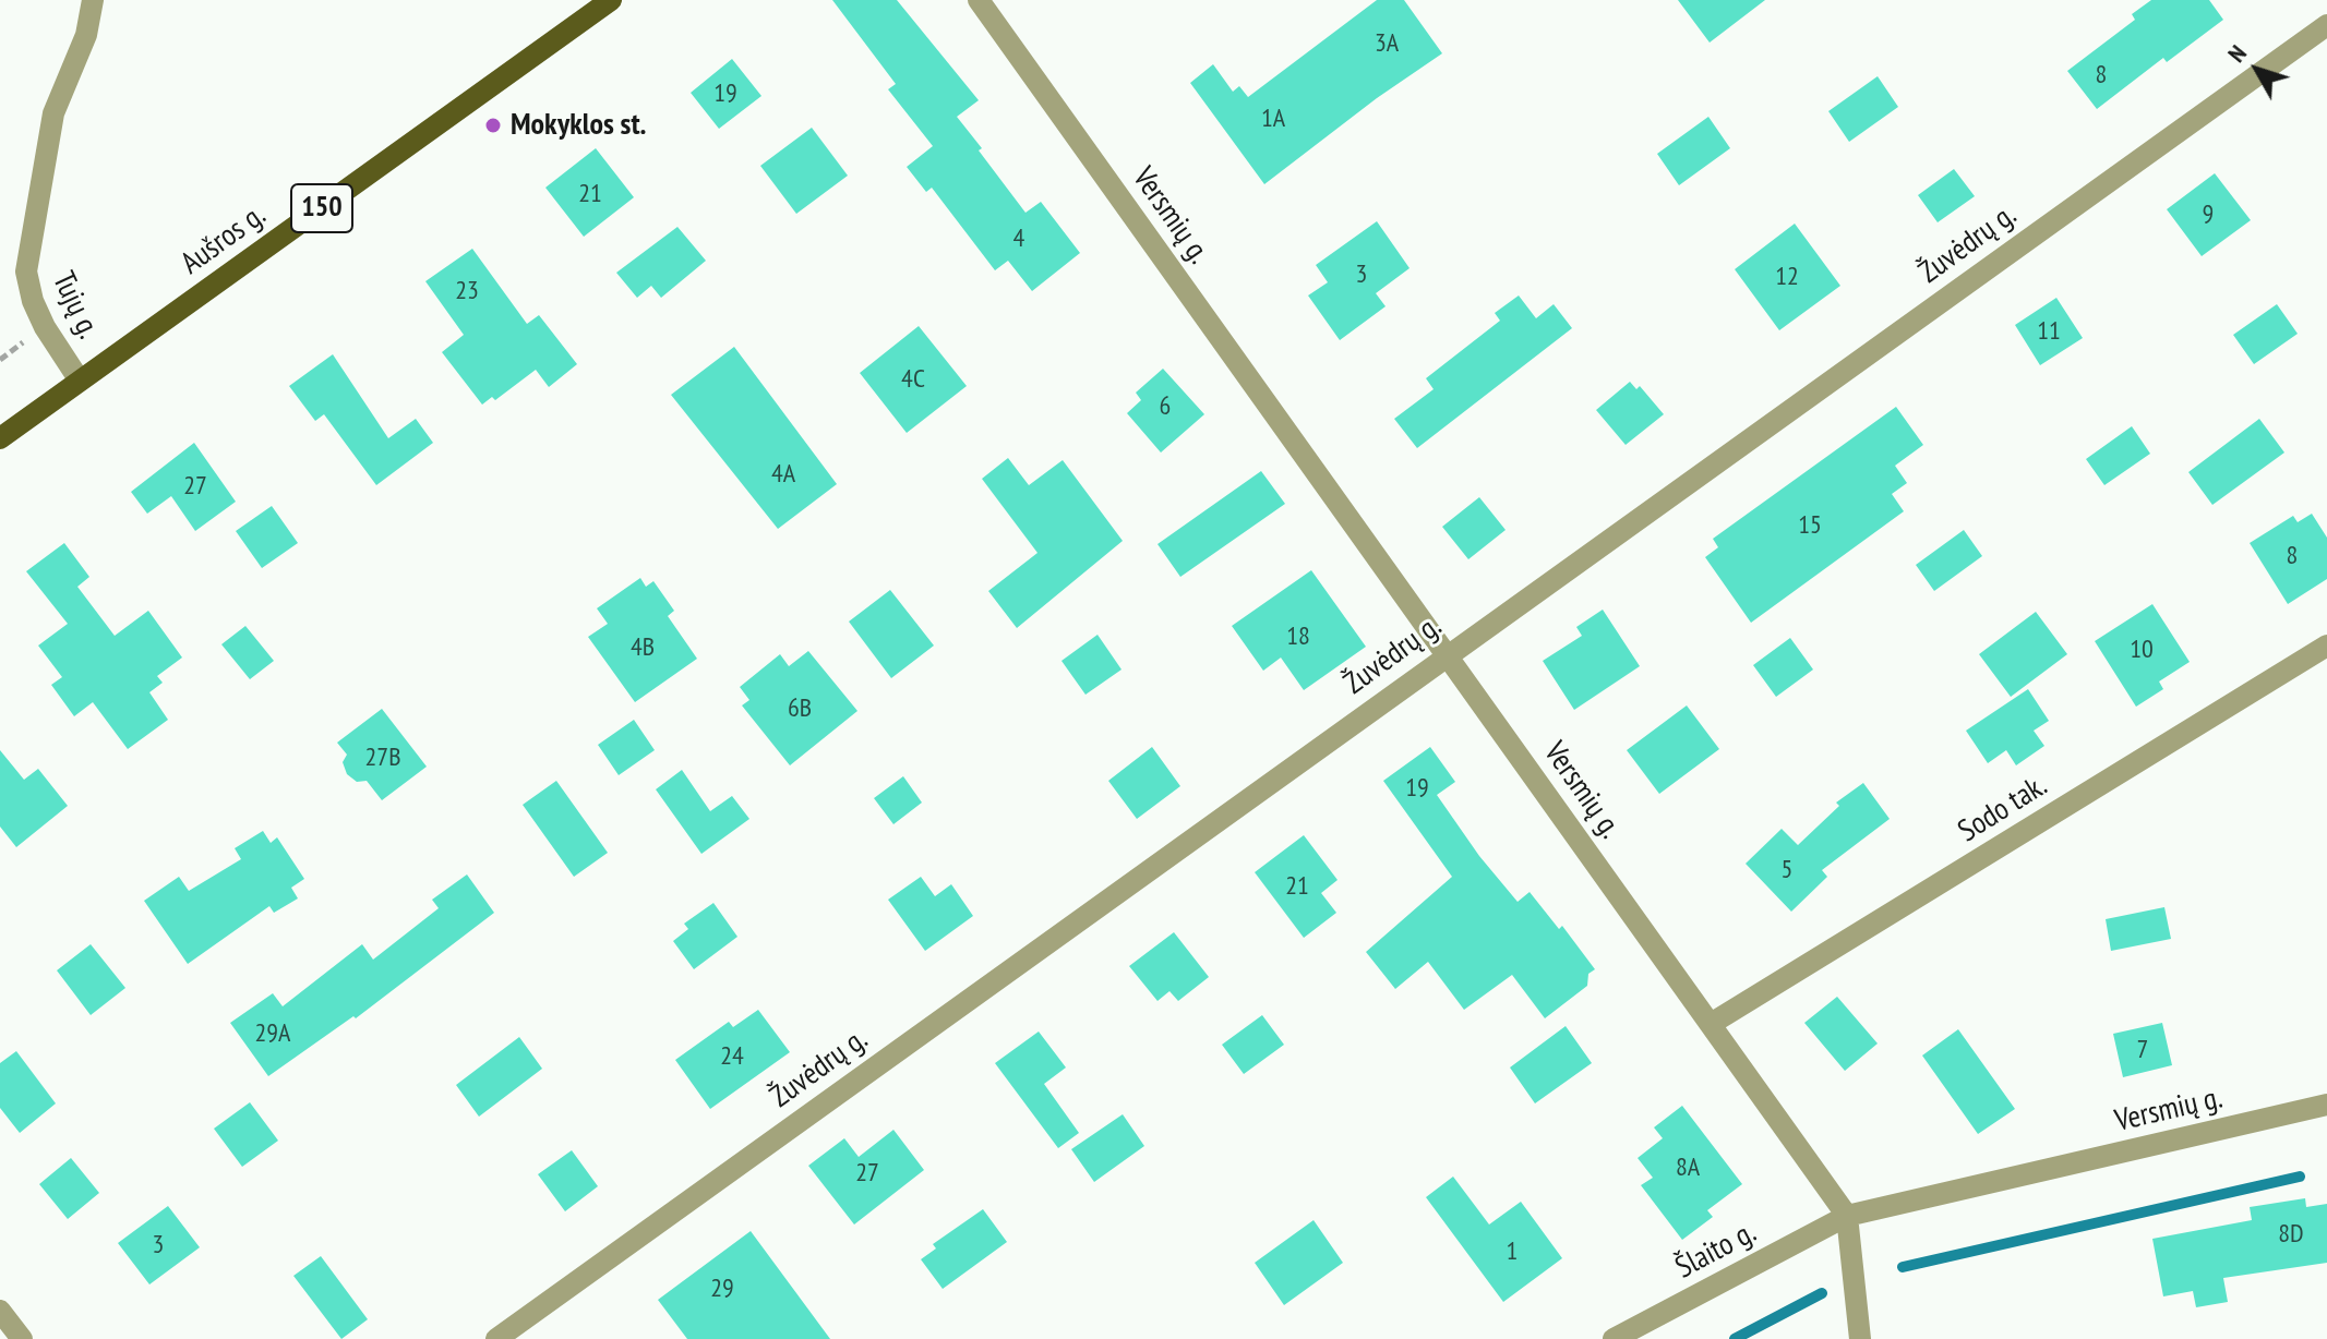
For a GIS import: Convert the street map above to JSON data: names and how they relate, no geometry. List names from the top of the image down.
{
  "streets": {
    "main road": ["150", "Aušros g."],
    "street": [
      "Versmių g.",
      "Žuvėdrų g.",
      "Tujų g.",
      "Sodo tak.",
      "Šlaito g."
    ]
  },
  "crossings": [
    ["Versmių g.", "Žuvėdrų g."],
    ["Versmių g.", "Sodo tak."],
    ["Versmių g.", "Šlaito g."],
    ["Aušros g.", "Tujų g."]
  ],
  "places": ["Mokyklos st."],
  "house_numbers": [
    "3A",
    "8",
    "19",
    "1A",
    "21",
    "9",
    "4",
    "3",
    "12",
    "23",
    "11",
    "4C",
    "6",
    "4A",
    "27",
    "15",
    "8",
    "18",
    "4B",
    "10",
    "6B",
    "27B",
    "19",
    "5",
    "21",
    "29A",
    "7",
    "24",
    "8A",
    "27",
    "8D",
    "3",
    "1",
    "29"
  ],
  "north": "top left"
}
